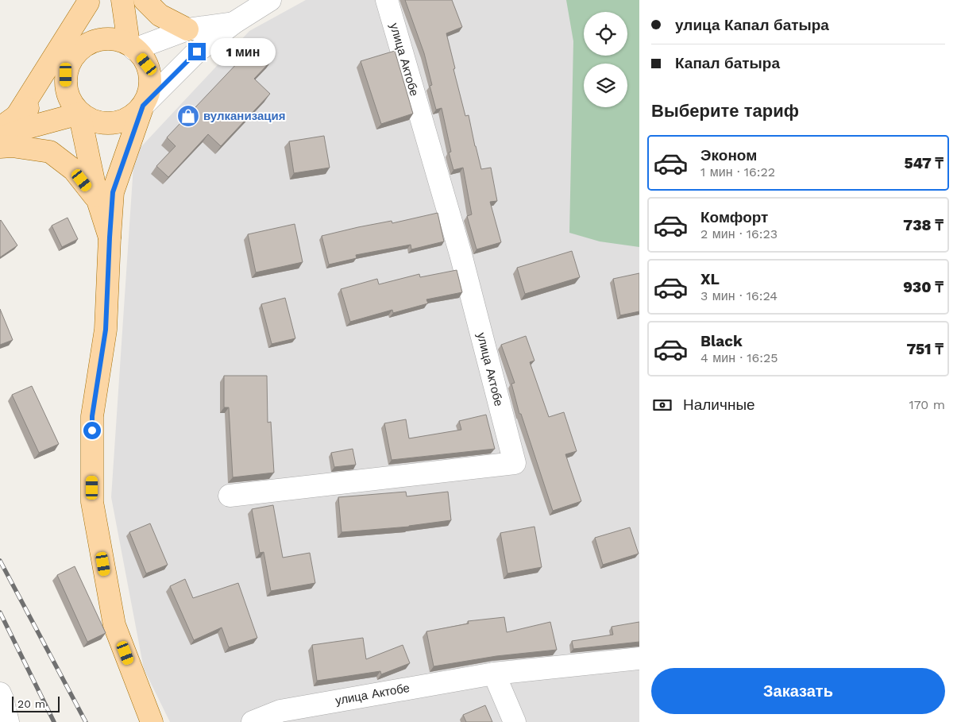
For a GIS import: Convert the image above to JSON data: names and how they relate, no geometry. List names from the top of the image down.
{
  "streets": {
    "street": ["улица Актобе"]
  },
  "places": {
    "shop": ["вулканизация"]
  },
  "scale_bar": "20 m",
  "page": {
    "banner": ["улица Капал батыра", "Капал батыра"],
    "bubble": "1 мин",
    "heading": "Выберите тариф",
    "list": [
      {
        "name": "Эконом",
        "note": "1 мин · 16:22",
        "value": "547 ₸"
      },
      {
        "name": "Комфорт",
        "note": "2 мин · 16:23",
        "value": "738 ₸"
      },
      {
        "name": "XL",
        "note": "3 мин · 16:24",
        "value": "930 ₸"
      },
      {
        "name": "Black",
        "note": "4 мин · 16:25",
        "value": "751 ₸"
      }
    ],
    "pay": ["Наличные", "170 m"],
    "buttons": "Заказать",
    "scale": "20 m"
  }
}
